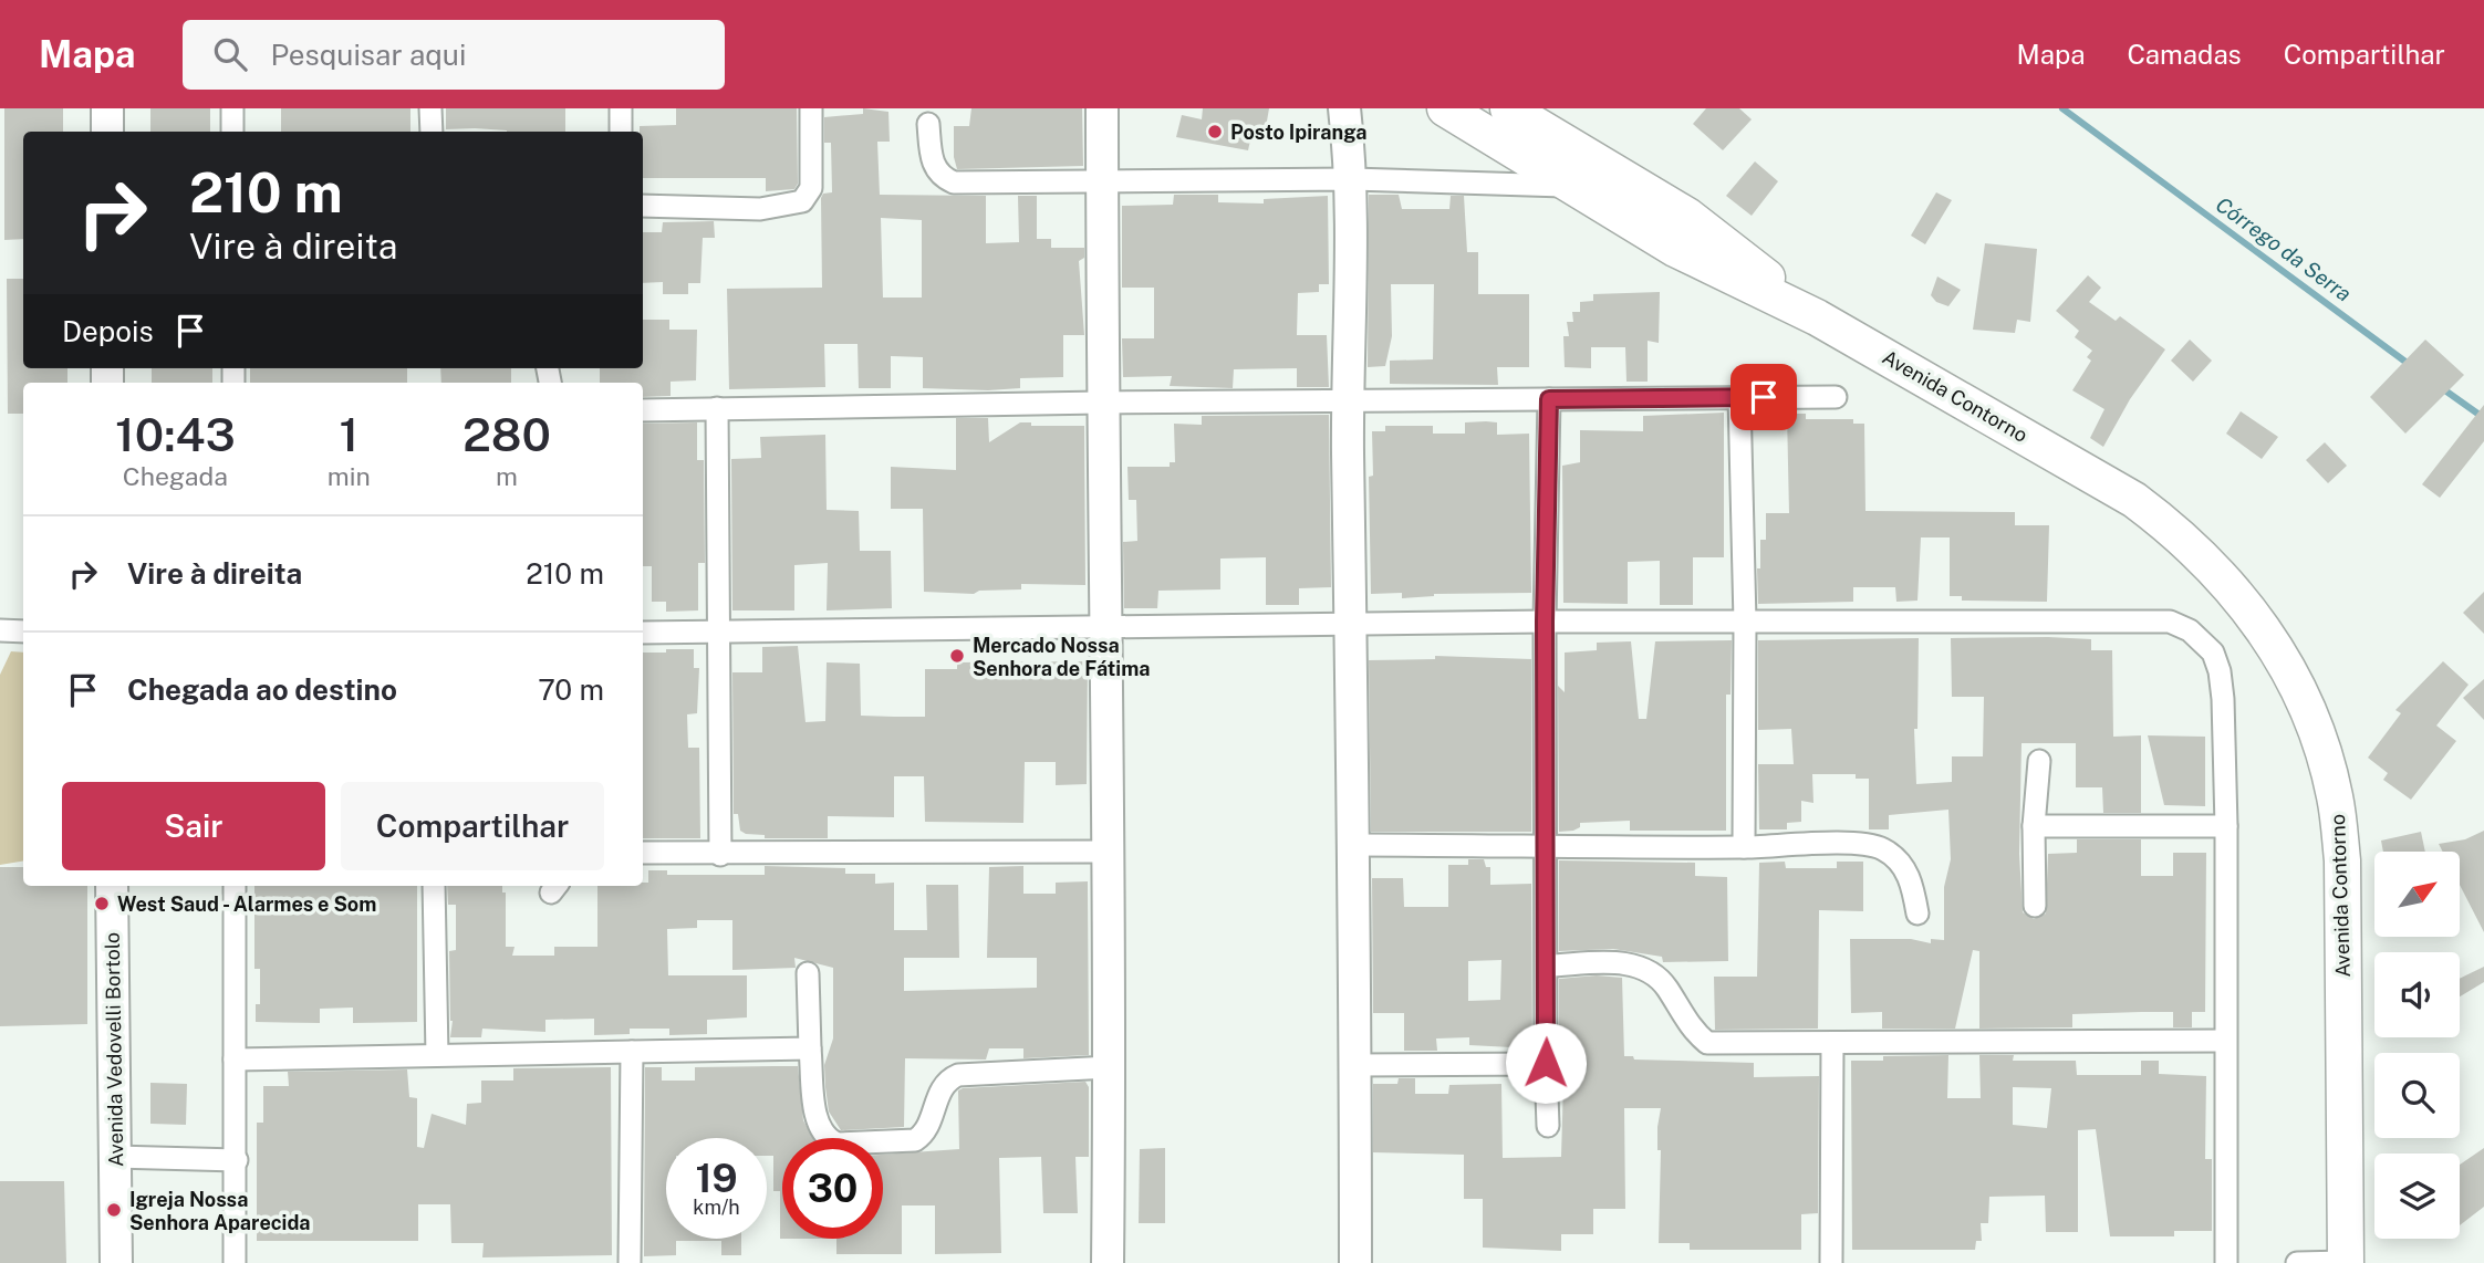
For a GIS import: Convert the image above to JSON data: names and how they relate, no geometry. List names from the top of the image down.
{
  "streets": {
    "main road": ["Avenida Contorno"],
    "street": ["Avenida Vedovelli Bortolo"]
  },
  "water": ["Córrego da Serra"],
  "places": [
    "Posto Ipiranga",
    "Mercado Nossa Senhora de Fátima",
    "West Saud - Alarmes e Som",
    "Igreja Nossa Senhora Aparecida"
  ],
  "north": "top right",
  "page": {
    "header": "Mapa",
    "search": "Pesquisar aqui",
    "nav": ["Mapa", "Camadas", "Compartilhar"],
    "turn": ["210 m", "Vire à direita"],
    "then": "Depois",
    "eta": [
      "10:43",
      "Chegada",
      "1",
      "min",
      "280",
      "m"
    ],
    "list": [
      {
        "name": "Vire à direita",
        "value": "210 m"
      },
      {
        "name": "Chegada ao destino",
        "value": "70 m"
      }
    ],
    "buttons": ["Sair", "Compartilhar"],
    "speed": "19 km/h",
    "limit": "30"
  }
}
